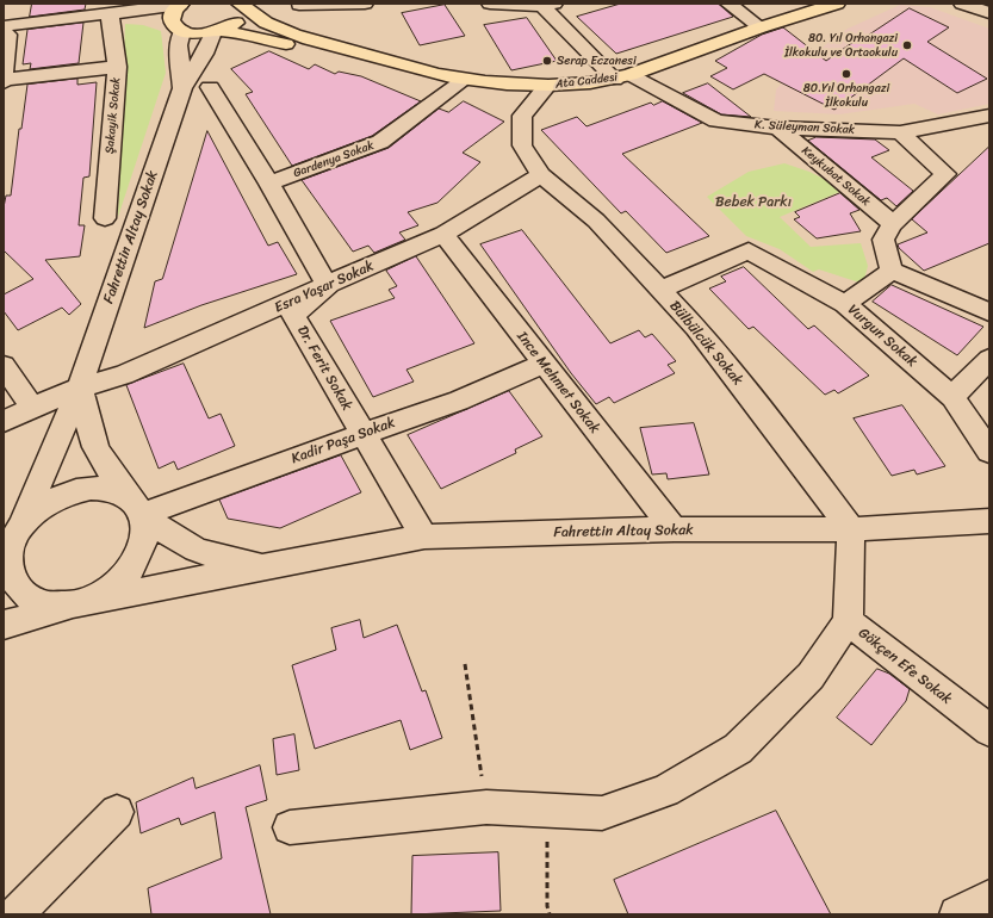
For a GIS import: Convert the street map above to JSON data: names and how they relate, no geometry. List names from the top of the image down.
{
  "streets": {
    "main road": ["Ata Caddesi"],
    "street": [
      "Şakayik Sokak",
      "K. Süleyman Sokak",
      "Gardenya Sokak",
      "Keykubat Sokak",
      "Fahrettin Altay Sokak",
      "Esra Yaşar Sokak",
      "Vurgun Sokak",
      "Bülbülcük Sokak",
      "Dr. Ferit Sokak",
      "Ince Mehmet Sokak",
      "Kadir Paşa Sokak",
      "Gökçen Efe Sokak"
    ]
  },
  "crossings": [
    ["Ata Caddesi", "K. Süleyman Sokak"],
    ["Ata Caddesi", "Gardenya Sokak"],
    ["K. Süleyman Sokak", "Keykubat Sokak"],
    ["Fahrettin Altay Sokak", "Esra Yaşar Sokak"],
    ["Fahrettin Altay Sokak", "Bülbülcük Sokak"],
    ["Fahrettin Altay Sokak", "Dr. Ferit Sokak"],
    ["Fahrettin Altay Sokak", "Ince Mehmet Sokak"],
    ["Fahrettin Altay Sokak", "Gökçen Efe Sokak"],
    ["Esra Yaşar Sokak", "Bülbülcük Sokak"],
    ["Esra Yaşar Sokak", "Dr. Ferit Sokak"],
    ["Esra Yaşar Sokak", "Ince Mehmet Sokak"],
    ["Vurgun Sokak", "Bülbülcük Sokak"],
    ["Bülbülcük Sokak", "Gökçen Efe Sokak"],
    ["Dr. Ferit Sokak", "Kadir Paşa Sokak"],
    ["Ince Mehmet Sokak", "Kadir Paşa Sokak"]
  ],
  "parks": ["Bebek Parkı"],
  "places": ["80. Yıl Orhangazi İlkokulu ve Ortaokulu", "Serap Eczanesi", "80.Yıl Orhangazi İlkokulu"]
}
